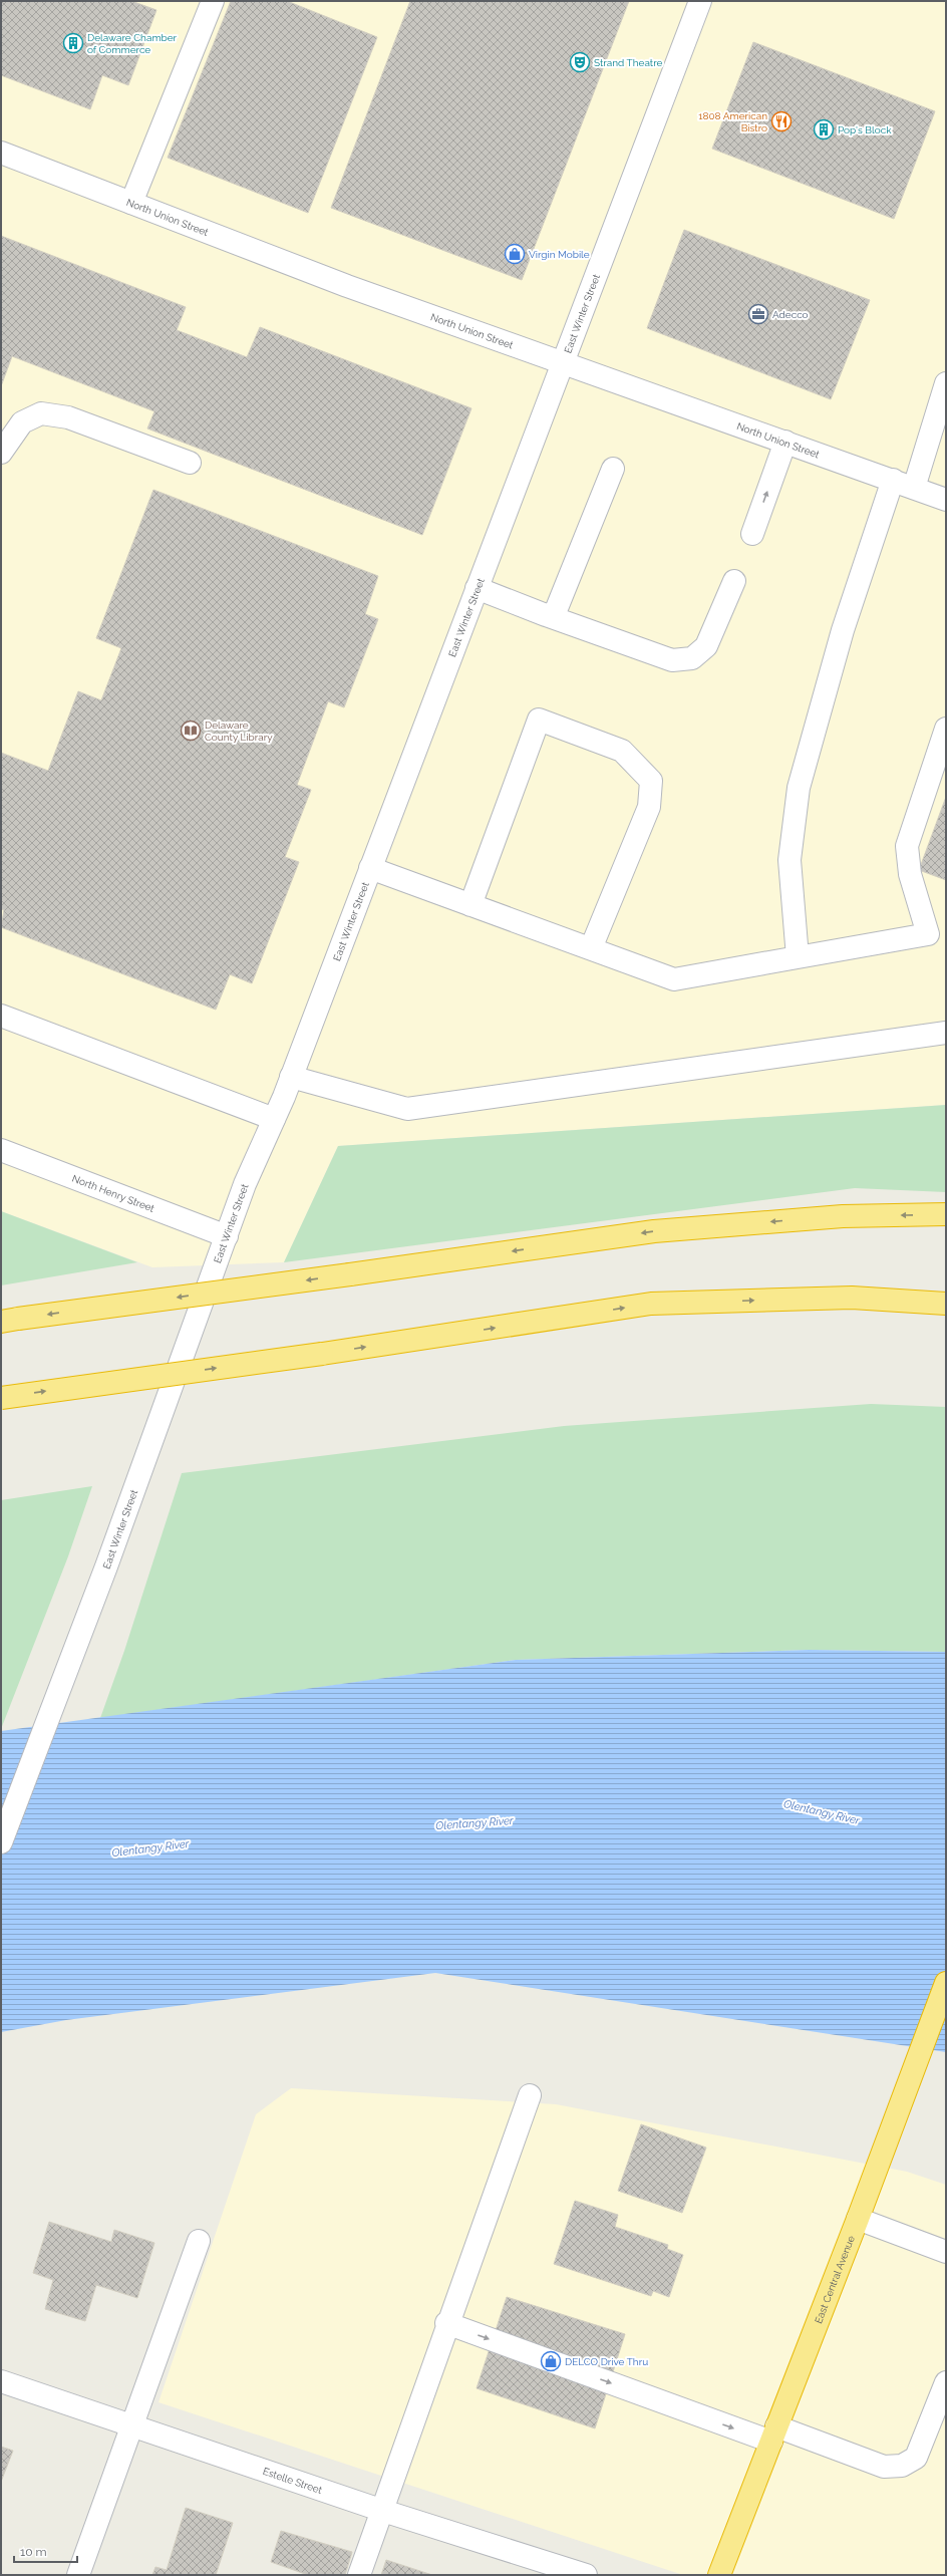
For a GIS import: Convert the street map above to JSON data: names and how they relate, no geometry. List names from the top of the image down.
{
  "streets": {
    "highway": ["East Central Avenue"],
    "street": [
      "North Union Street",
      "East Winter Street",
      "North Henry Street",
      "Estelle Street"
    ]
  },
  "crossings": [
    ["North Union Street", "East Winter Street"],
    ["East Winter Street", "North Henry Street"]
  ],
  "water": ["Olentangy River"],
  "places": {
    "building": ["Delaware Chamber of Commerce", "Pop's Block"],
    "theatre": ["Strand Theatre"],
    "restaurant": ["1808 American Bistro"],
    "shop": ["Virgin Mobile", "DELCO Drive Thru"],
    "office": ["Adecco"],
    "library": ["Delaware County Library"]
  },
  "scale_bar": "10 m"
}
